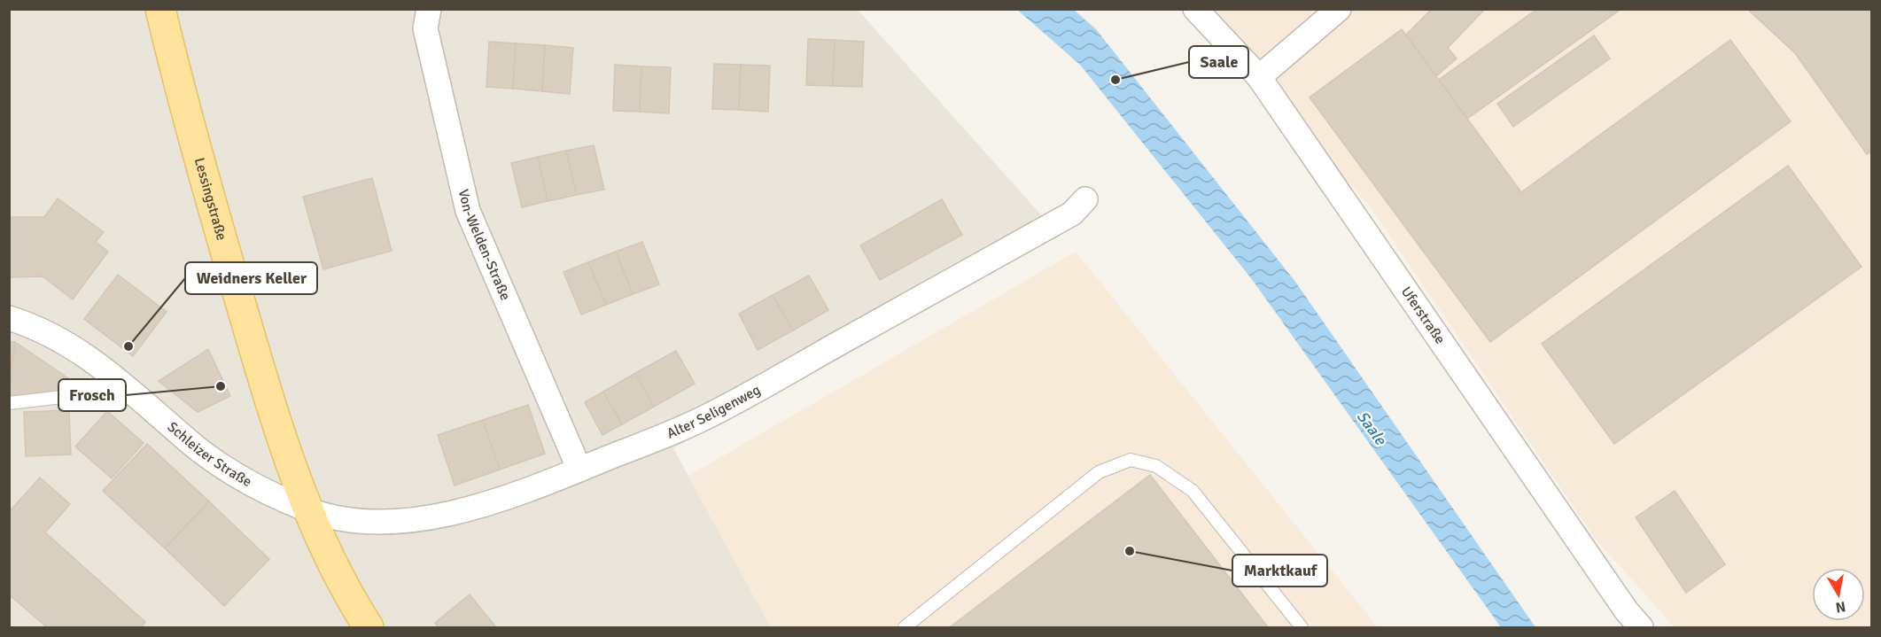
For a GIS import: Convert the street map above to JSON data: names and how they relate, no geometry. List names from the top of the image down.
{
  "streets": {
    "main road": ["Lessingstraße"],
    "street": [
      "Von-Welden-Straße",
      "Uferstraße",
      "Alter Seligenweg",
      "Schleizer Straße"
    ]
  },
  "crossings": [
    ["Lessingstraße", "Alter Seligenweg"],
    ["Lessingstraße", "Schleizer Straße"],
    ["Von-Welden-Straße", "Alter Seligenweg"],
    ["Alter Seligenweg", "Schleizer Straße"]
  ],
  "water": ["Saale"],
  "places": [
    "Saale",
    "Weidners Keller",
    "Frosch",
    "Marktkauf"
  ],
  "north": "bottom"
}
